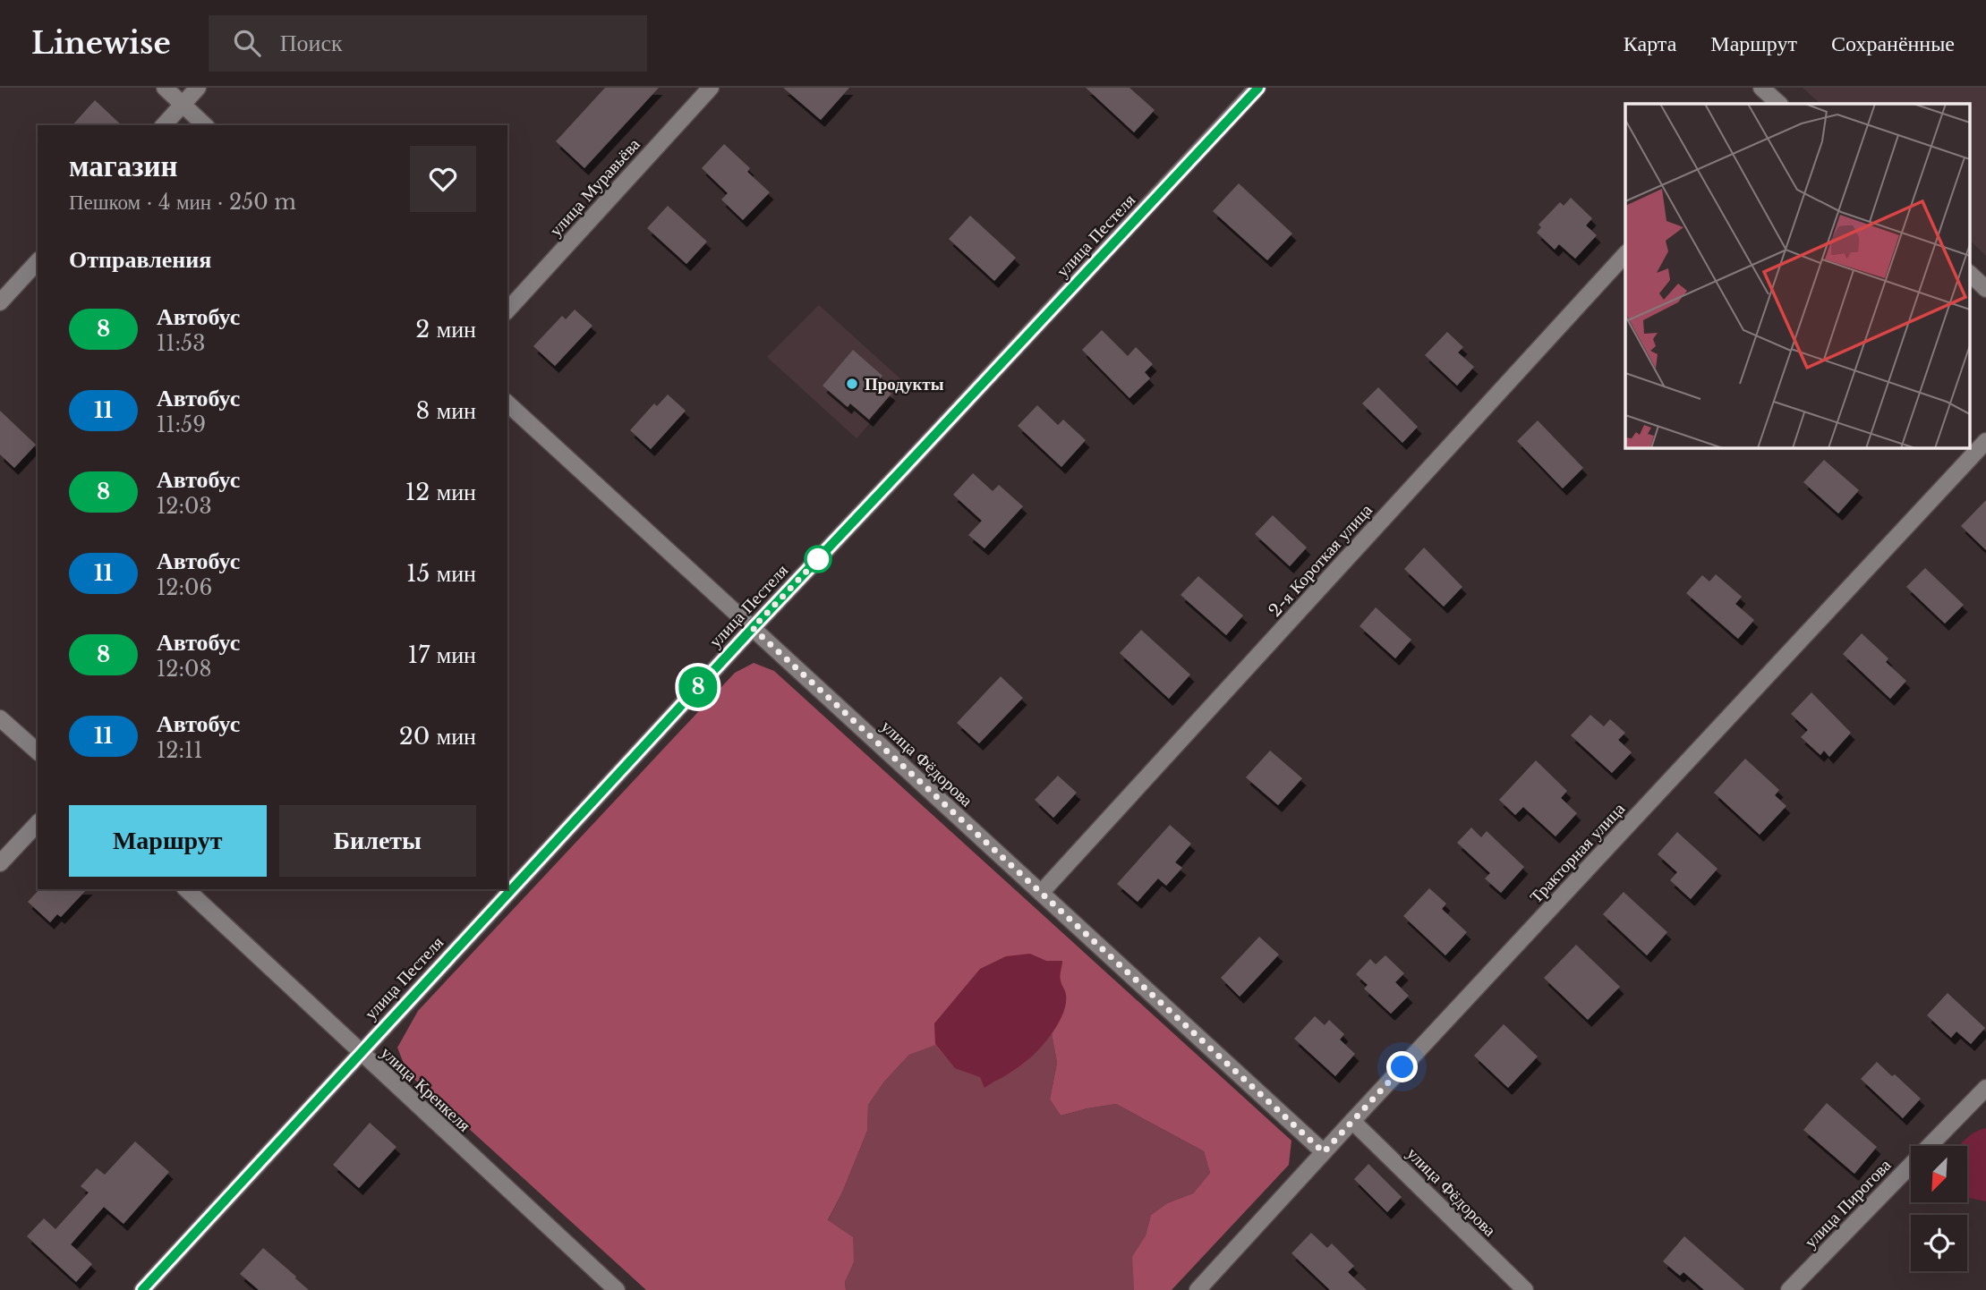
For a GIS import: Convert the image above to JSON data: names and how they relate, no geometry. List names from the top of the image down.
{
  "streets": {
    "street": [
      "улица Муравьёва",
      "улица Пестеля",
      "2-я Короткая улица",
      "улица Фёдорова",
      "Тракторная улица",
      "улица Кренкеля",
      "улица Пирогова"
    ]
  },
  "crossings": [
    ["улица Пестеля", "улица Фёдорова"],
    ["улица Пестеля", "улица Кренкеля"],
    ["2-я Короткая улица", "улица Фёдорова"],
    ["улица Фёдорова", "Тракторная улица"]
  ],
  "places": ["Продукты"],
  "lines": ["bus line 8"],
  "north": "bottom left",
  "page": {
    "header": "Linewise",
    "search": "Поиск",
    "nav": ["Карта", "Маршрут", "Сохранённые"],
    "on_map": "8",
    "heading": [
      ["магазин", "Пешком · 4 мин · 250 m"],
      "Отправления"
    ],
    "list": [
      {
        "mark": "8",
        "name": "Автобус",
        "note": "11:53",
        "value": "2 мин"
      },
      {
        "mark": "11",
        "name": "Автобус",
        "note": "11:59",
        "value": "8 мин"
      },
      {
        "mark": "8",
        "name": "Автобус",
        "note": "12:03",
        "value": "12 мин"
      },
      {
        "mark": "11",
        "name": "Автобус",
        "note": "12:06",
        "value": "15 мин"
      },
      {
        "mark": "8",
        "name": "Автобус",
        "note": "12:08",
        "value": "17 мин"
      },
      {
        "mark": "11",
        "name": "Автобус",
        "note": "12:11",
        "value": "20 мин"
      }
    ],
    "buttons": ["Маршрут", "Билеты"]
  }
}
